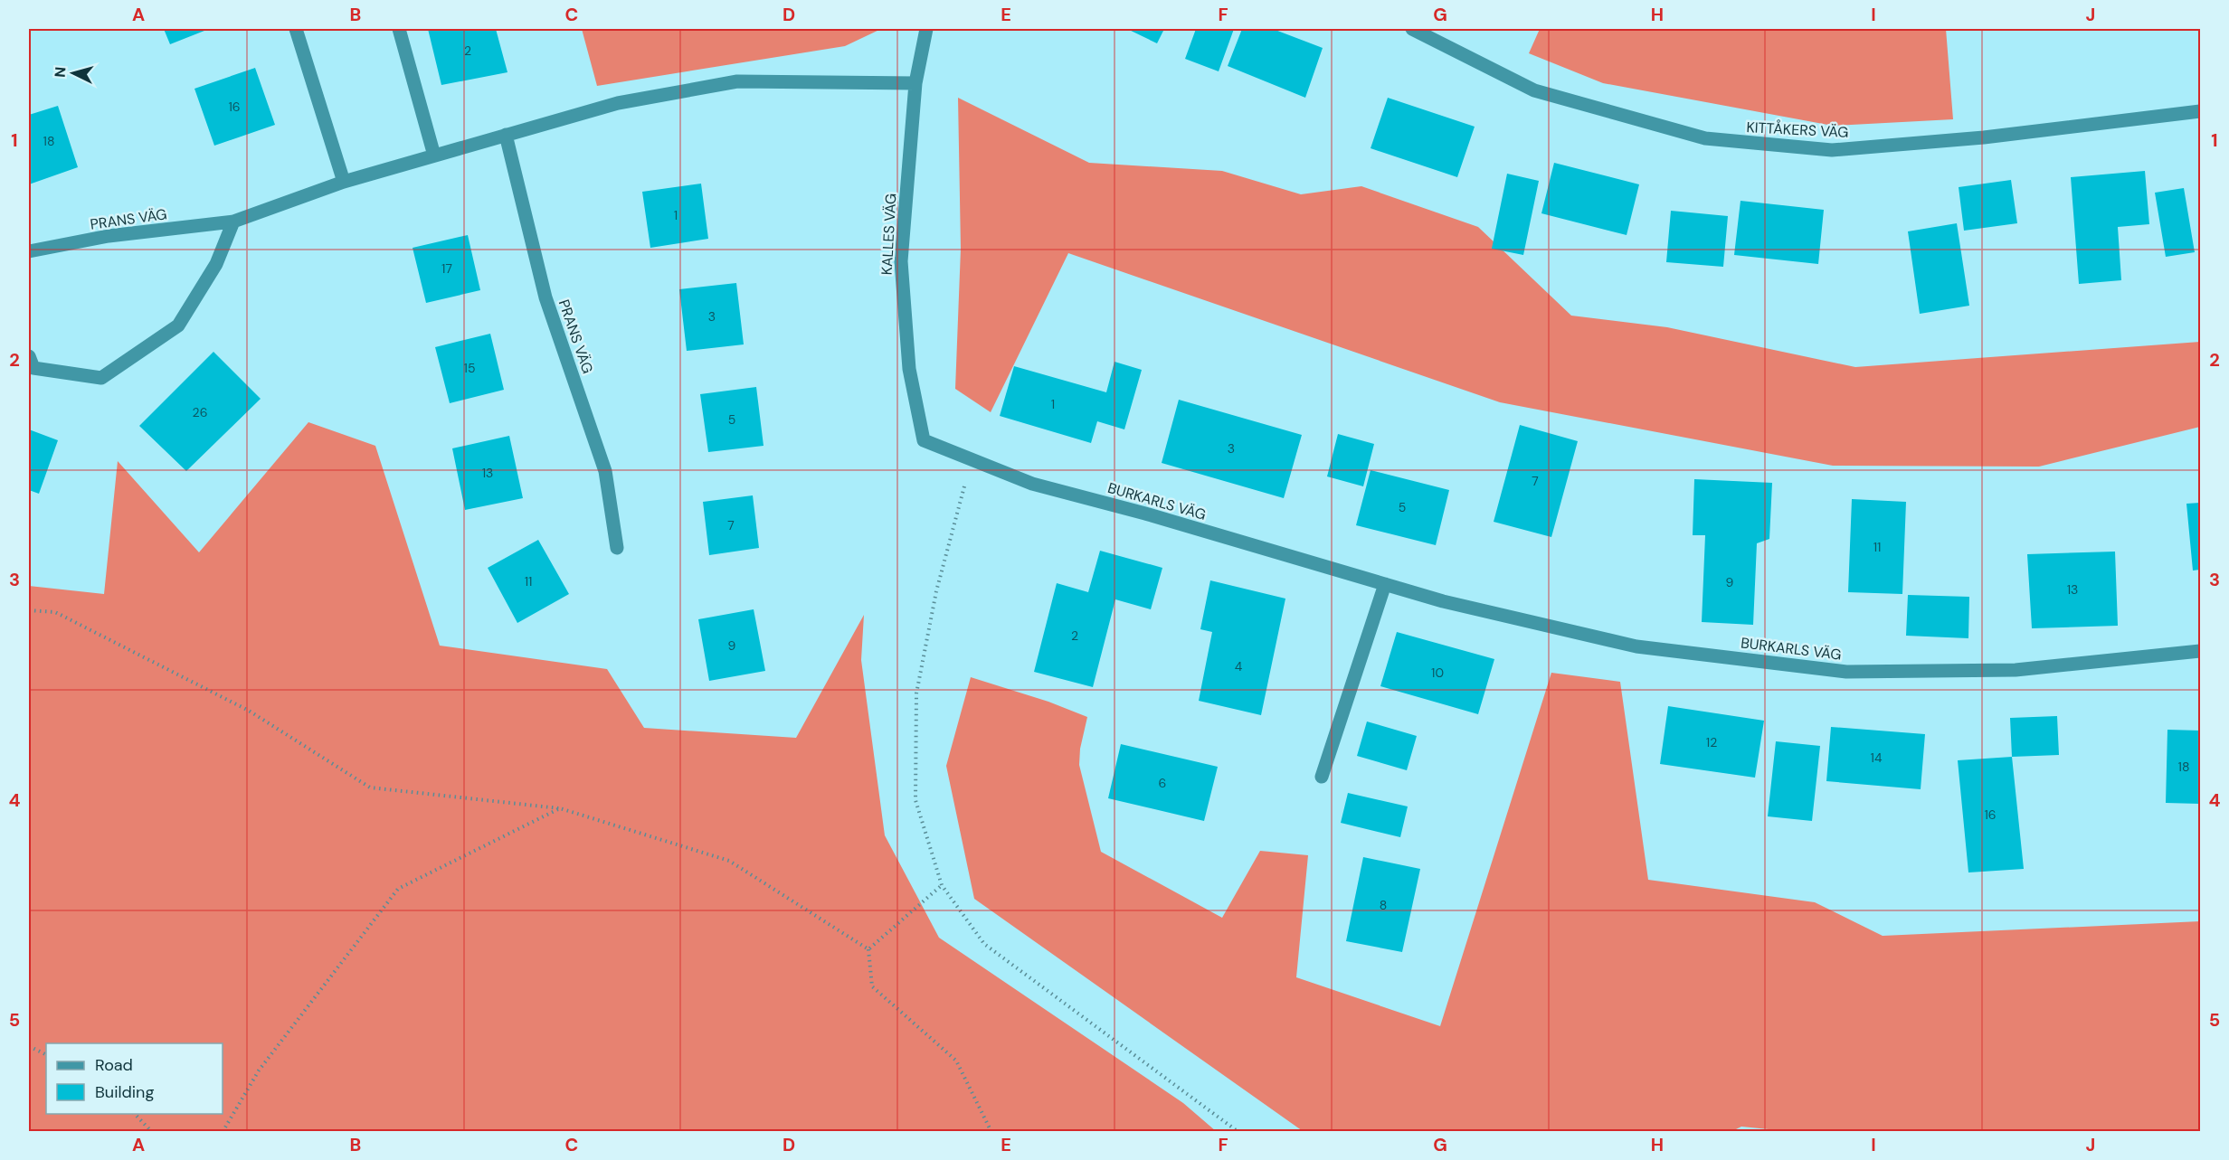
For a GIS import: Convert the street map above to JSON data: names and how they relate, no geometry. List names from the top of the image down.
{
  "streets": {
    "street": [
      "KITTÅKERS VÄG",
      "PRANS VÄG",
      "KALLES VÄG",
      "BURKARLS VÄG"
    ]
  },
  "crossings": [
    ["PRANS VÄG", "KALLES VÄG"],
    ["KALLES VÄG", "BURKARLS VÄG"]
  ],
  "house_numbers": [
    "2",
    "16",
    "18",
    "1",
    "17",
    "3",
    "15",
    "1",
    "26",
    "5",
    "3",
    "13",
    "7",
    "5",
    "7",
    "11",
    "11",
    "9",
    "13",
    "2",
    "9",
    "4",
    "10",
    "12",
    "14",
    "18",
    "6",
    "16",
    "8"
  ],
  "legend": ["Road", "Building"],
  "north": "left",
  "grid": {
    "columns": [
      "A",
      "B",
      "C",
      "D",
      "E",
      "F",
      "G",
      "H",
      "I",
      "J"
    ],
    "rows": [
      "1",
      "2",
      "3",
      "4",
      "5"
    ]
  }
}
